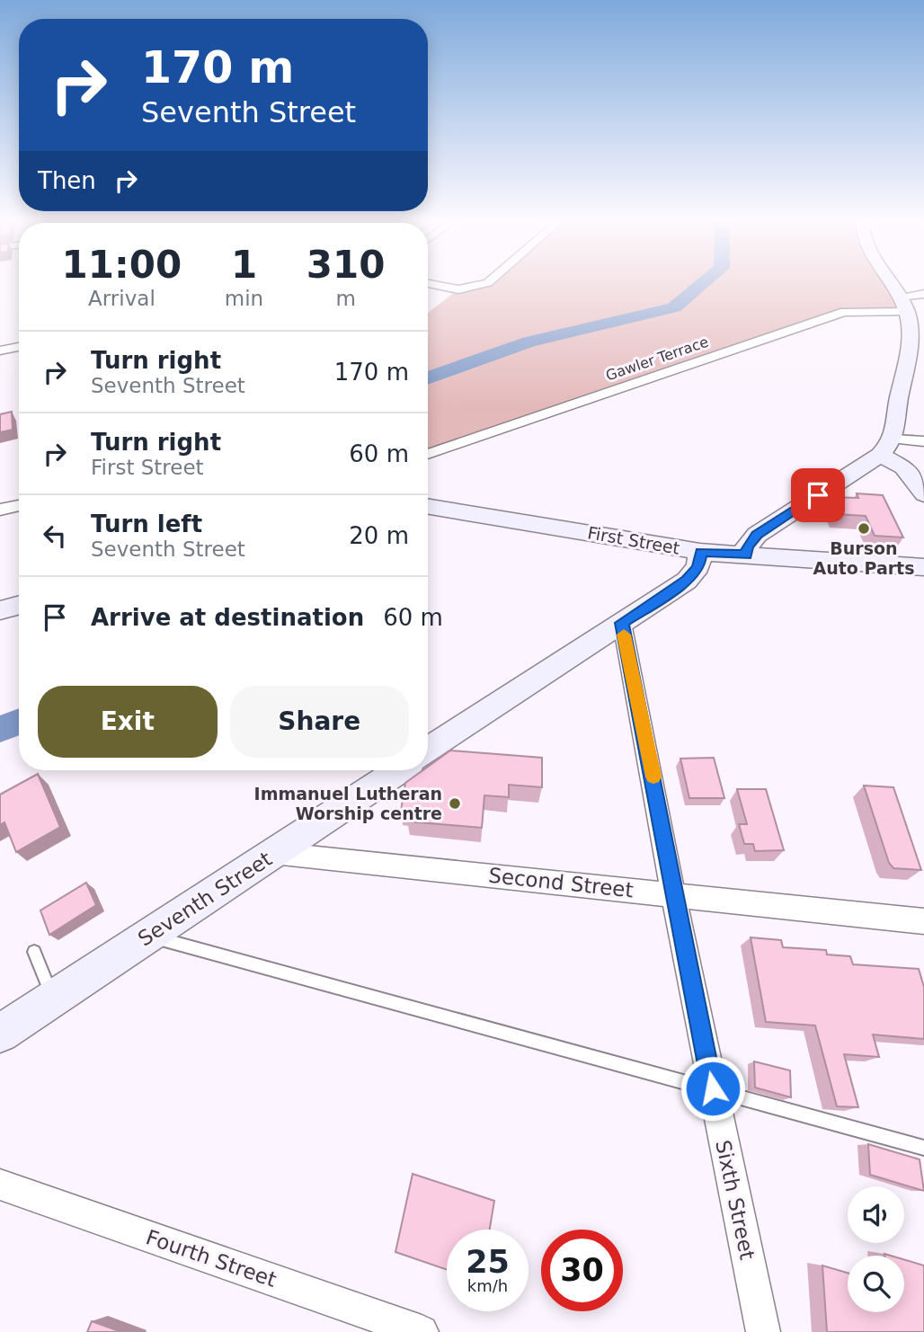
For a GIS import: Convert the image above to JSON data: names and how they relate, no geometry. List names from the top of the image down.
{
  "streets": {
    "main road": ["First Street", "Seventh Street"],
    "street": [
      "Gawler Terrace",
      "Second Street",
      "Sixth Street",
      "Fourth Street"
    ]
  },
  "crossings": [
    ["Second Street", "Seventh Street"],
    ["Second Street", "Sixth Street"]
  ],
  "places": ["Burson Auto Parts", "Immanuel Lutheran Worship centre"],
  "page": {
    "turn": ["170 m", "Seventh Street"],
    "then": "Then",
    "eta": [
      "11:00",
      "Arrival",
      "1",
      "min",
      "310",
      "m"
    ],
    "list": [
      {
        "name": "Turn right",
        "note": "Seventh Street",
        "value": "170 m"
      },
      {
        "name": "Turn right",
        "note": "First Street",
        "value": "60 m"
      },
      {
        "name": "Turn left",
        "note": "Seventh Street",
        "value": "20 m"
      },
      {
        "name": "Arrive at destination",
        "value": "60 m"
      }
    ],
    "buttons": ["Exit", "Share"],
    "speed": "25 km/h",
    "limit": "30"
  }
}
